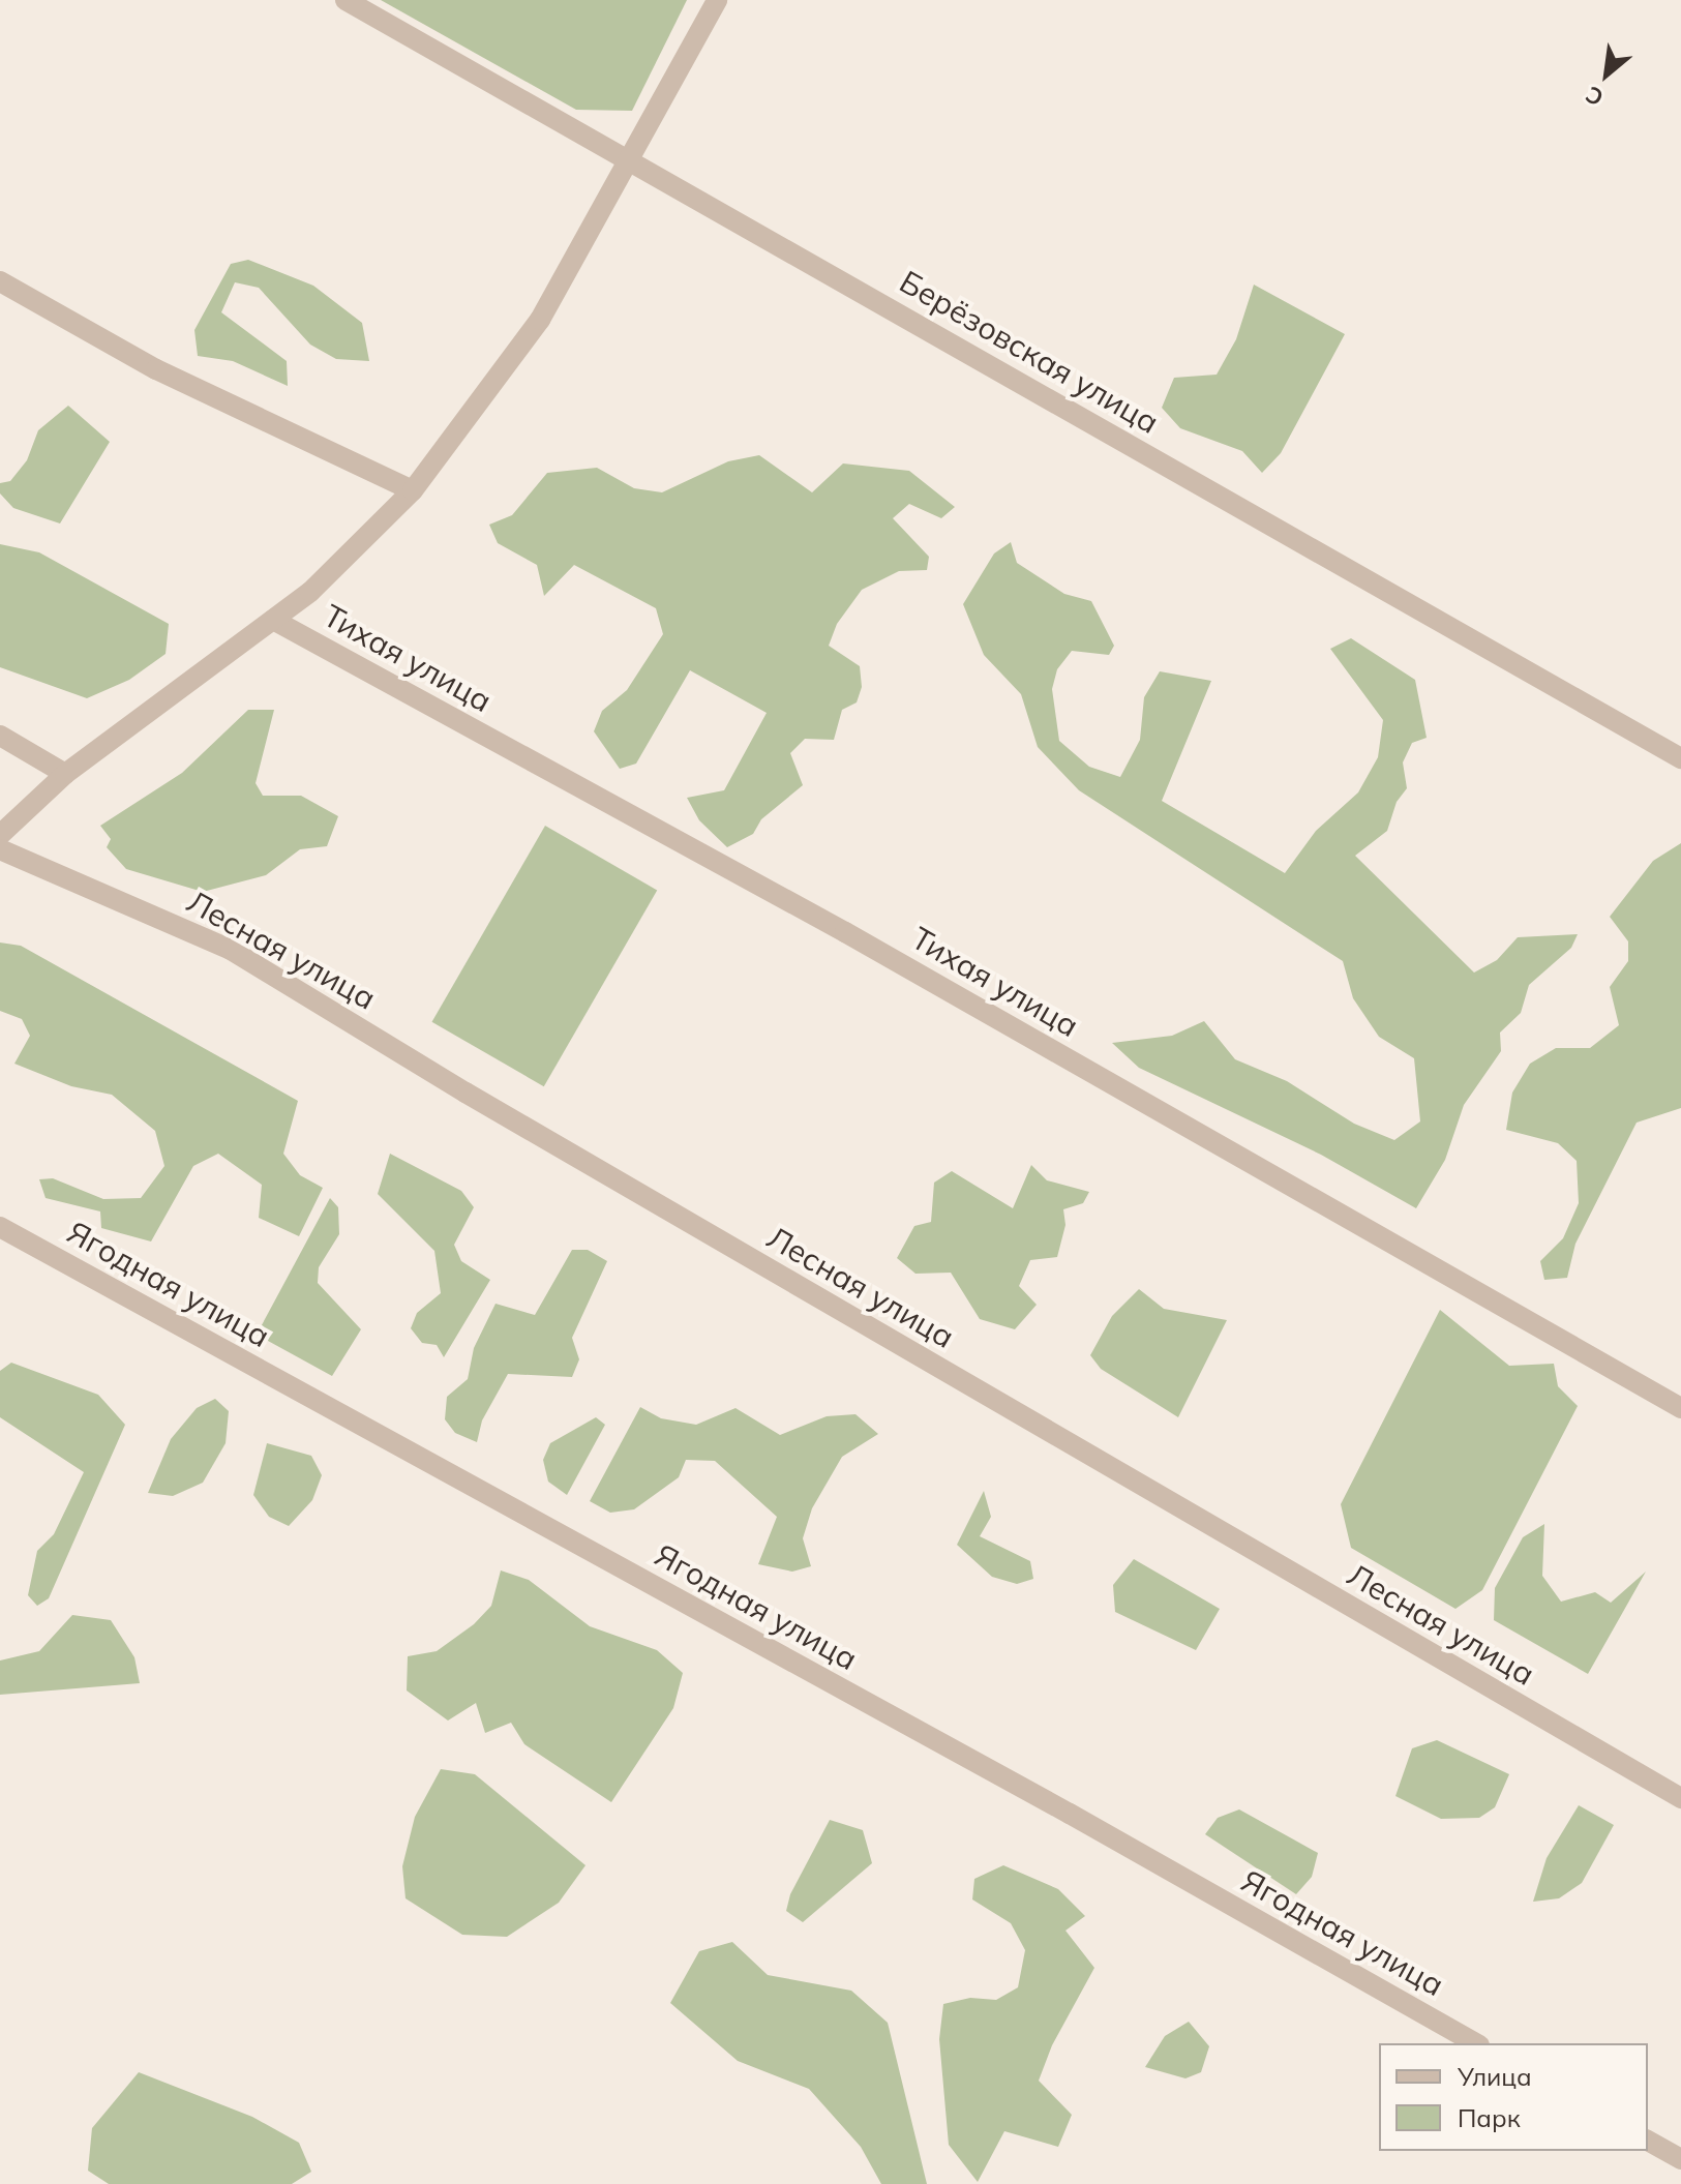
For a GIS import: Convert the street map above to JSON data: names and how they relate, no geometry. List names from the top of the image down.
{
  "streets": {
    "street": [
      "Берёзовская улица",
      "Тихая улица",
      "Лесная улица",
      "Ягодная улица"
    ]
  },
  "legend": ["Улица", "Парк"],
  "north": "bottom left"
}
